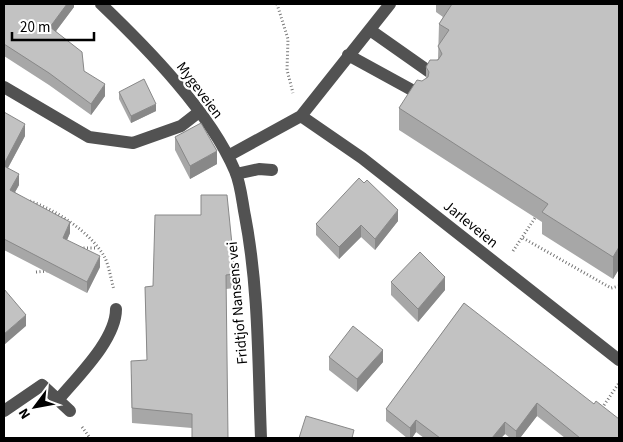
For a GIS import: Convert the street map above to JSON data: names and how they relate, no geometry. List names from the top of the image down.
{
  "streets": {
    "street": ["Mygeveien", "Jarleveien", "Fridtjof Nansens vei"]
  },
  "crossings": [
    ["Mygeveien", "Fridtjof Nansens vei"]
  ],
  "scale_bar": "20 m",
  "north": "bottom left"
}
